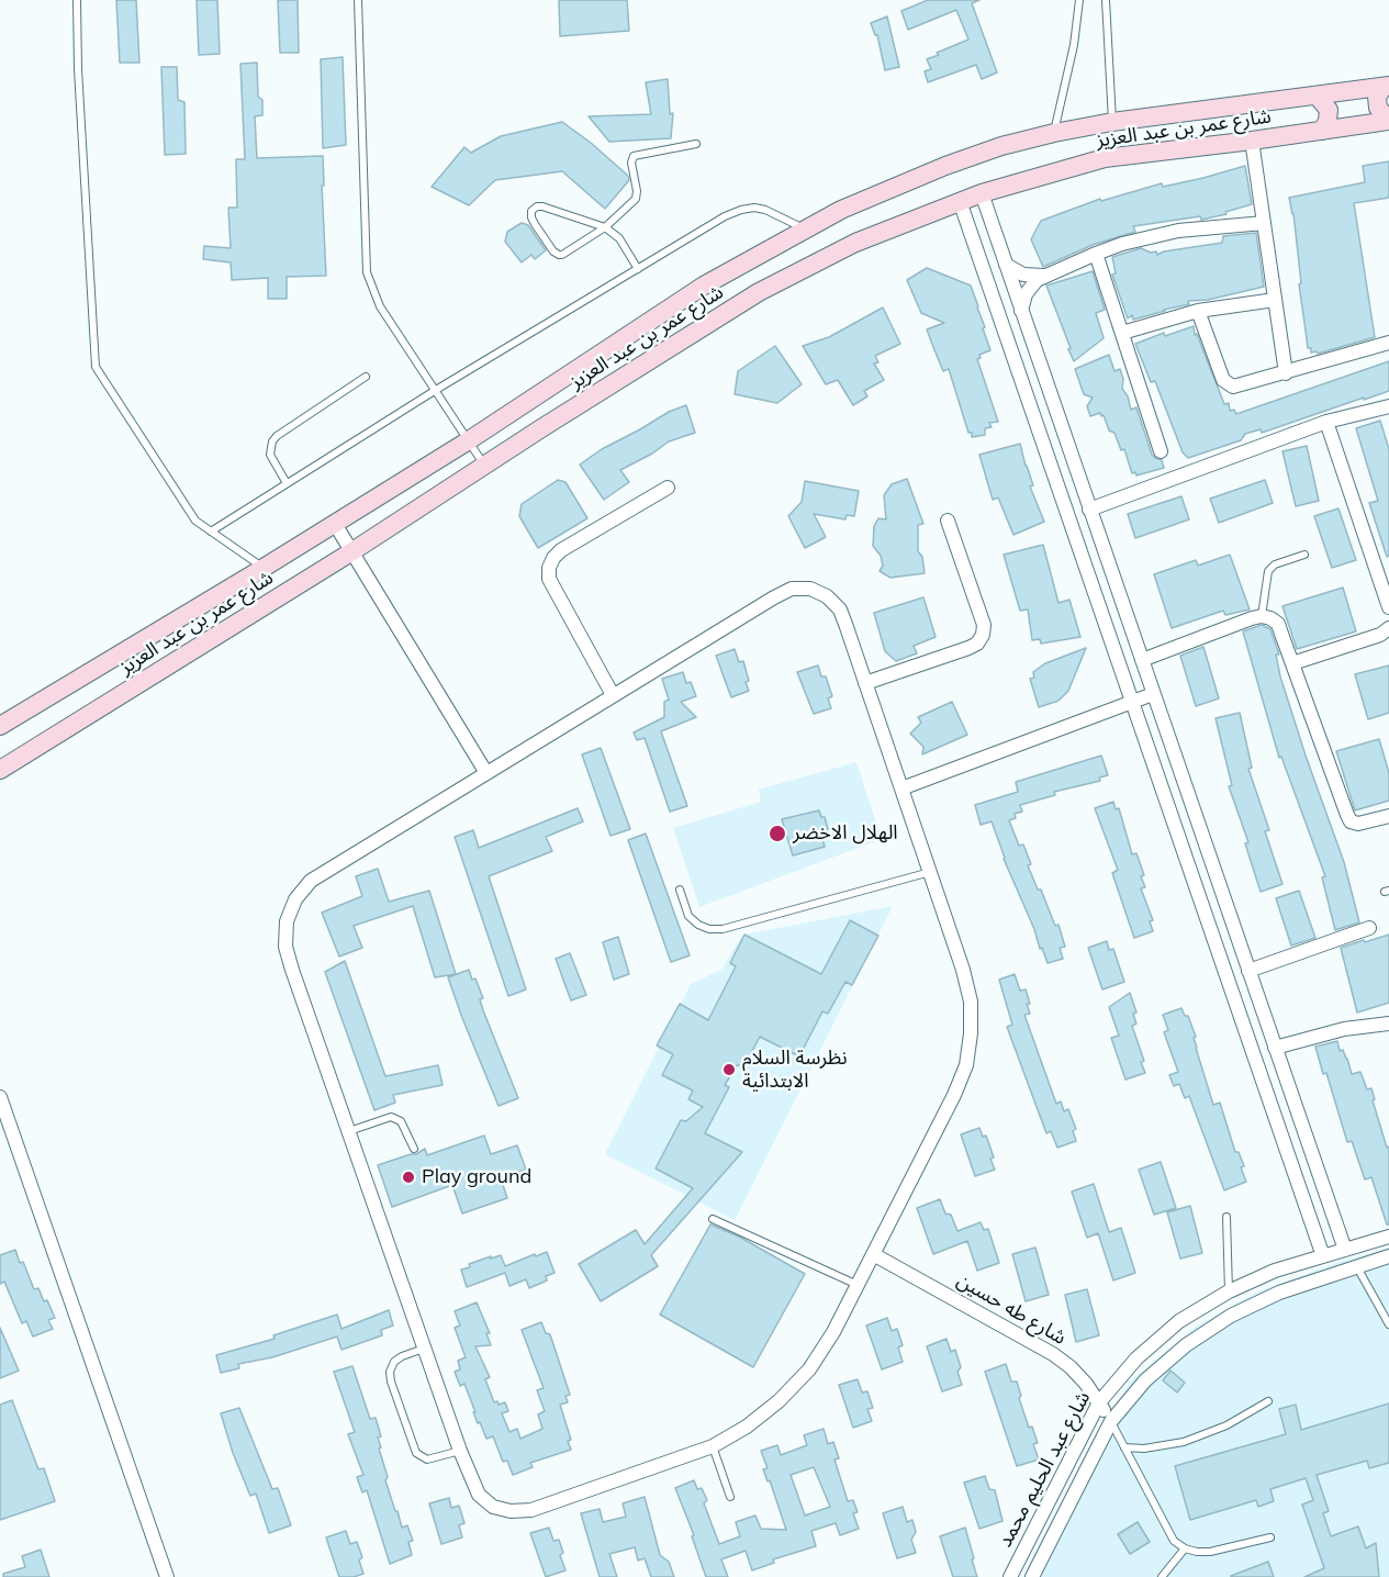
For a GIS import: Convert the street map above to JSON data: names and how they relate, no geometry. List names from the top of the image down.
{
  "streets": {
    "street": ["شارع عمر بن عبد العزيز", "شارع طه حسين", "شارع عبد الحليم محمد"]
  },
  "crossings": [
    ["شارع طه حسين", "شارع عبد الحليم محمد"]
  ],
  "places": ["الهلال الاخضر", "نظرسة السلام الابتدائية", "Play ground"]
}
